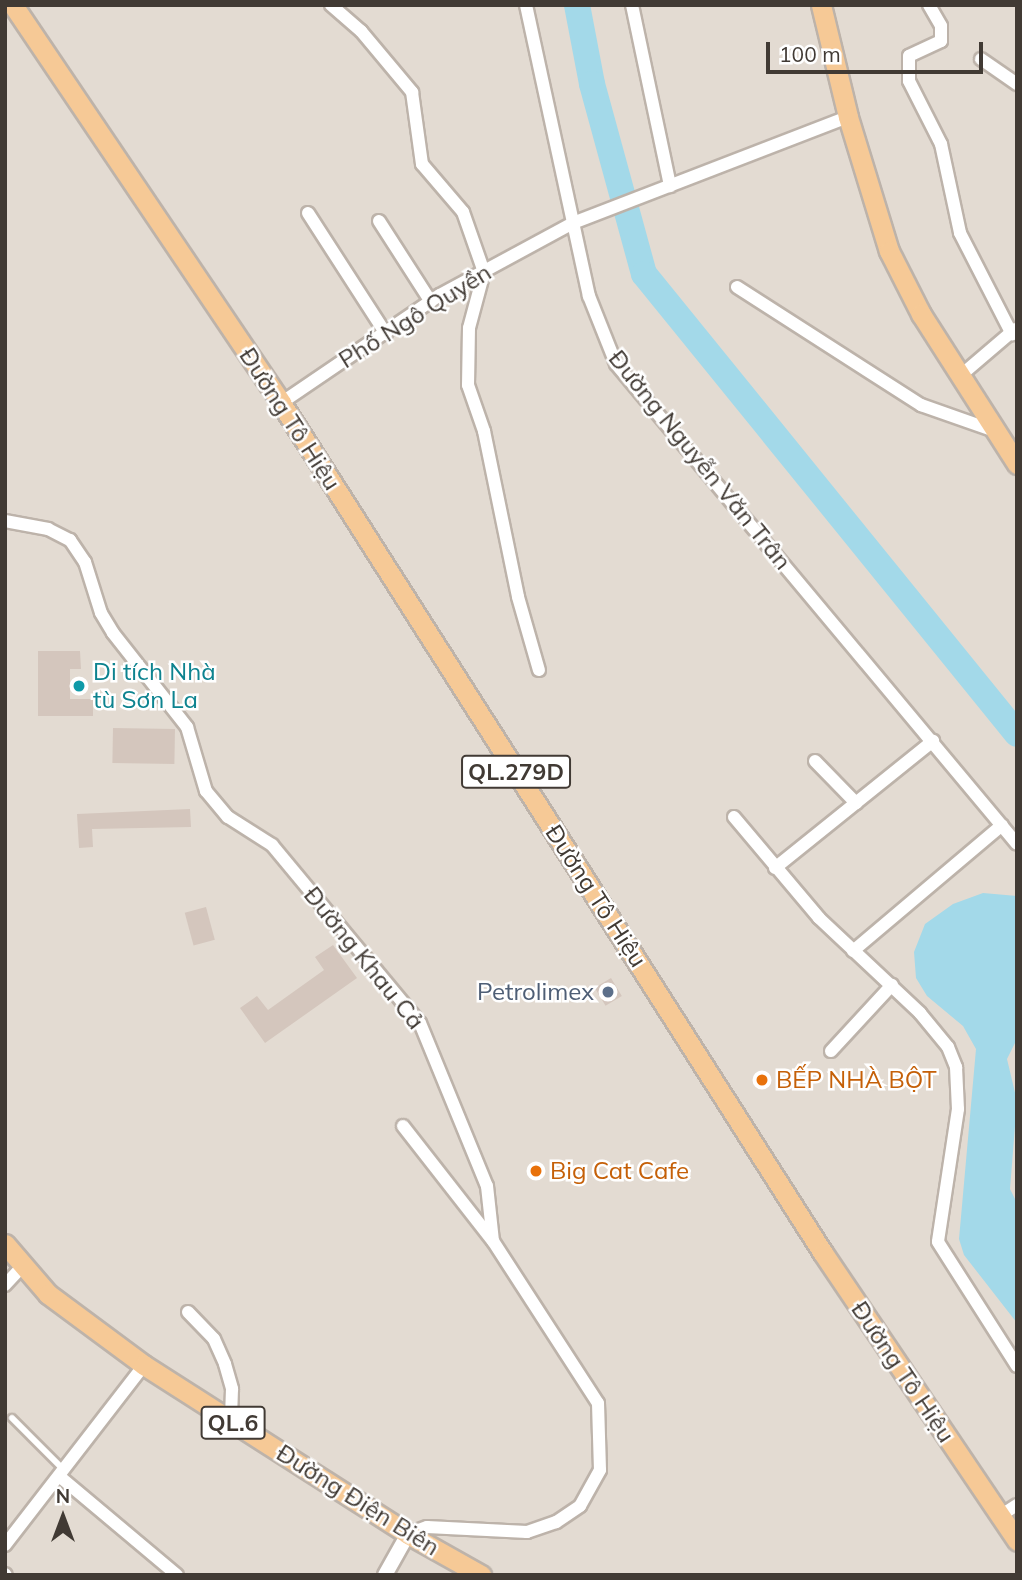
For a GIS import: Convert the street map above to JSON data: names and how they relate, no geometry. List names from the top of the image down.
{
  "streets": {
    "main road": [
      "Đường Tô Hiệu",
      "QL.279D",
      "QL.6",
      "Đường Điện Biên"
    ],
    "street": ["Phố Ngô Quyền", "Đường Nguyễn Văn Trân", "Đường Khau Cả"]
  },
  "crossings": [
    ["Phố Ngô Quyền", "Đường Tô Hiệu"],
    ["Phố Ngô Quyền", "Đường Nguyễn Văn Trân"],
    ["Đường Khau Cả", "Đường Điện Biên"]
  ],
  "places": [
    "Di tích Nhà tù Sơn La",
    "Petrolimex",
    "BẾP NHÀ BỘT",
    "Big Cat Cafe"
  ],
  "scale_bar": "100 m",
  "north": "top"
}
